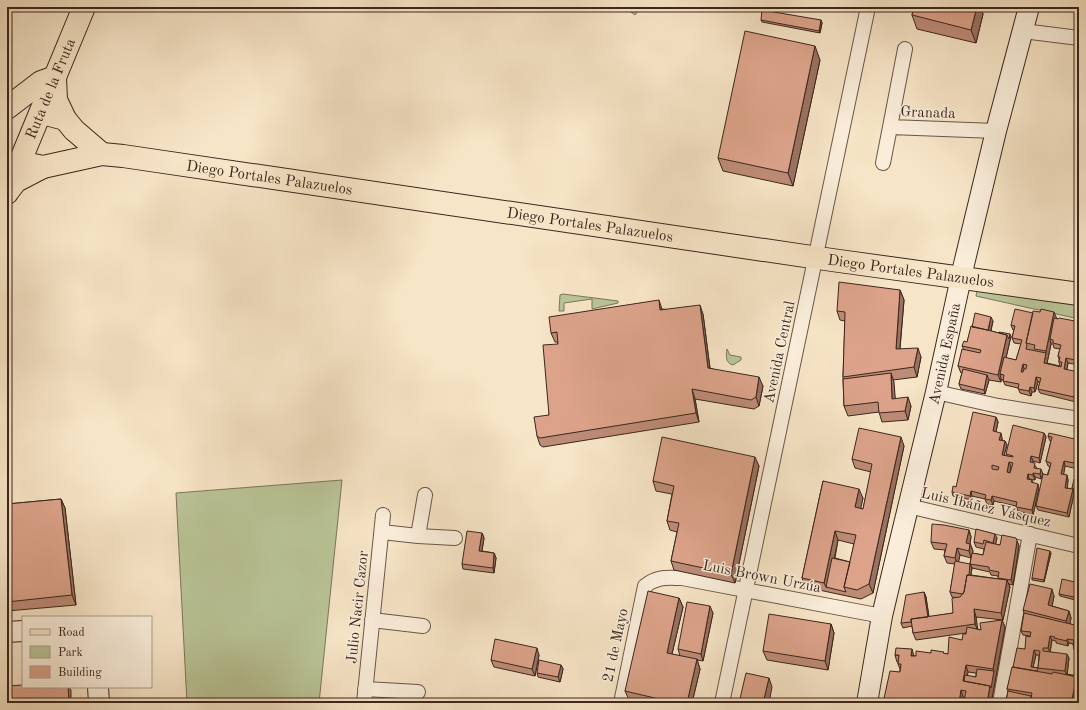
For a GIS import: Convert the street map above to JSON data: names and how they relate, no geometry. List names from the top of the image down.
{
  "streets": {
    "main road": ["Ruta de la Fruta", "Diego Portales Palazuelos"],
    "street": [
      "Granada",
      "Avenida Central",
      "Avenida España",
      "Luis Ibáñez Vásquez",
      "Luis Brown Urzúa",
      "Julio Nacir Cazor",
      "21 de Mayo"
    ]
  },
  "crossings": [
    ["Granada", "Avenida España"],
    ["Diego Portales Palazuelos", "Avenida Central"],
    ["Diego Portales Palazuelos", "Avenida España"],
    ["Avenida Central", "Luis Brown Urzúa"],
    ["Avenida España", "Luis Ibáñez Vásquez"],
    ["Avenida España", "Luis Brown Urzúa"],
    ["Luis Brown Urzúa", "21 de Mayo"]
  ],
  "legend": ["Road", "Park", "Building"]
}
